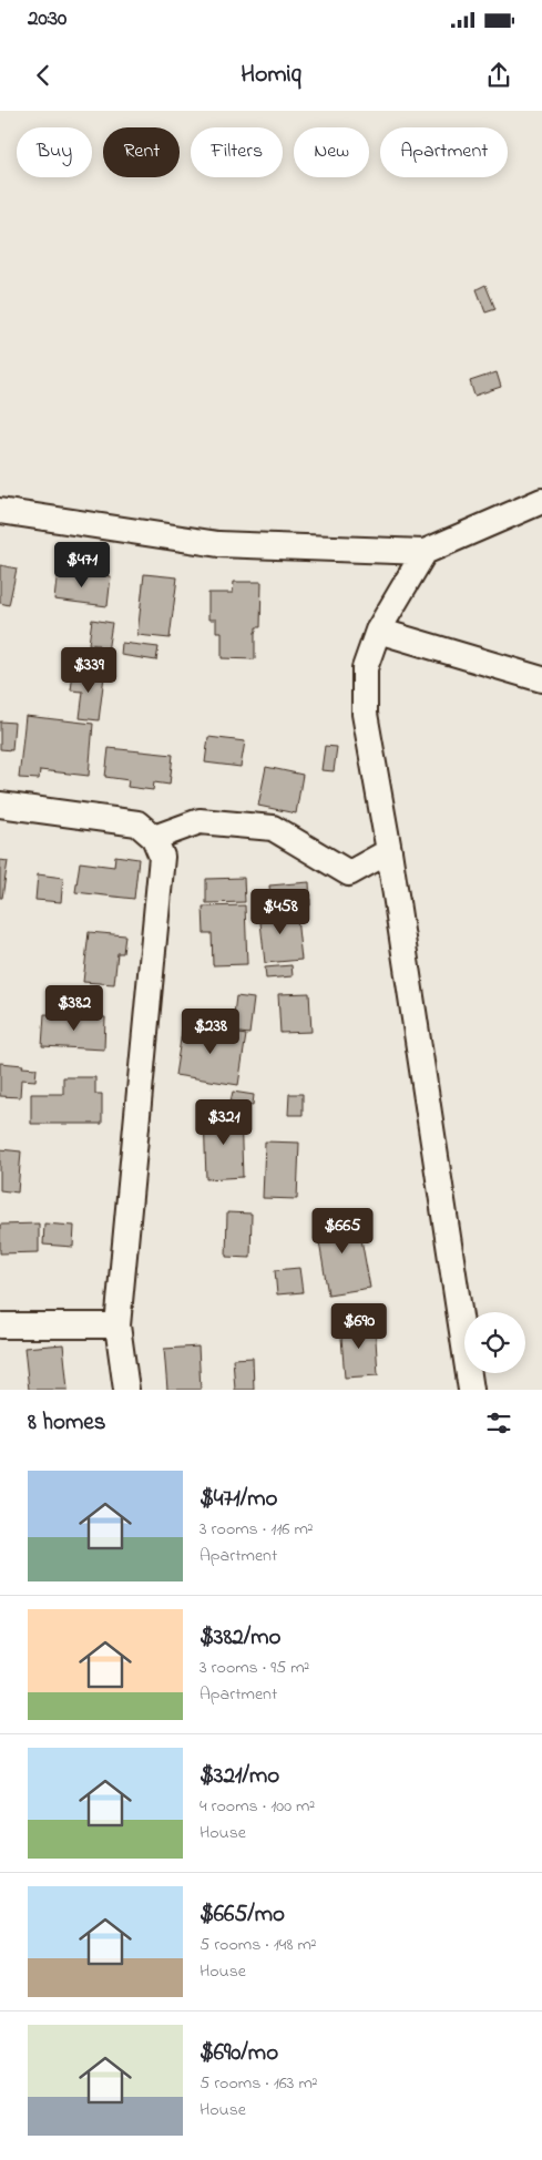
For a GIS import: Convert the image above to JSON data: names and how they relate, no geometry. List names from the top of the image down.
{
  "page": {
    "status": "20:30",
    "header": "Homiq",
    "chip": [
      "Buy",
      "Rent",
      "Filters",
      "New",
      "Apartment"
    ],
    "price": [
      "$471",
      "$339",
      "$458",
      "$382",
      "$238",
      "$321",
      "$665",
      "$690"
    ],
    "heading": "8 homes",
    "list": [
      {
        "name": "$471/mo",
        "note": "3 rooms · 116 m² · Apartment"
      },
      {
        "name": "$382/mo",
        "note": "3 rooms · 95 m² · Apartment"
      },
      {
        "name": "$321/mo",
        "note": "4 rooms · 100 m² · House"
      },
      {
        "name": "$665/mo",
        "note": "5 rooms · 148 m² · House"
      },
      {
        "name": "$690/mo",
        "note": "5 rooms · 163 m² · House"
      }
    ]
  }
}
